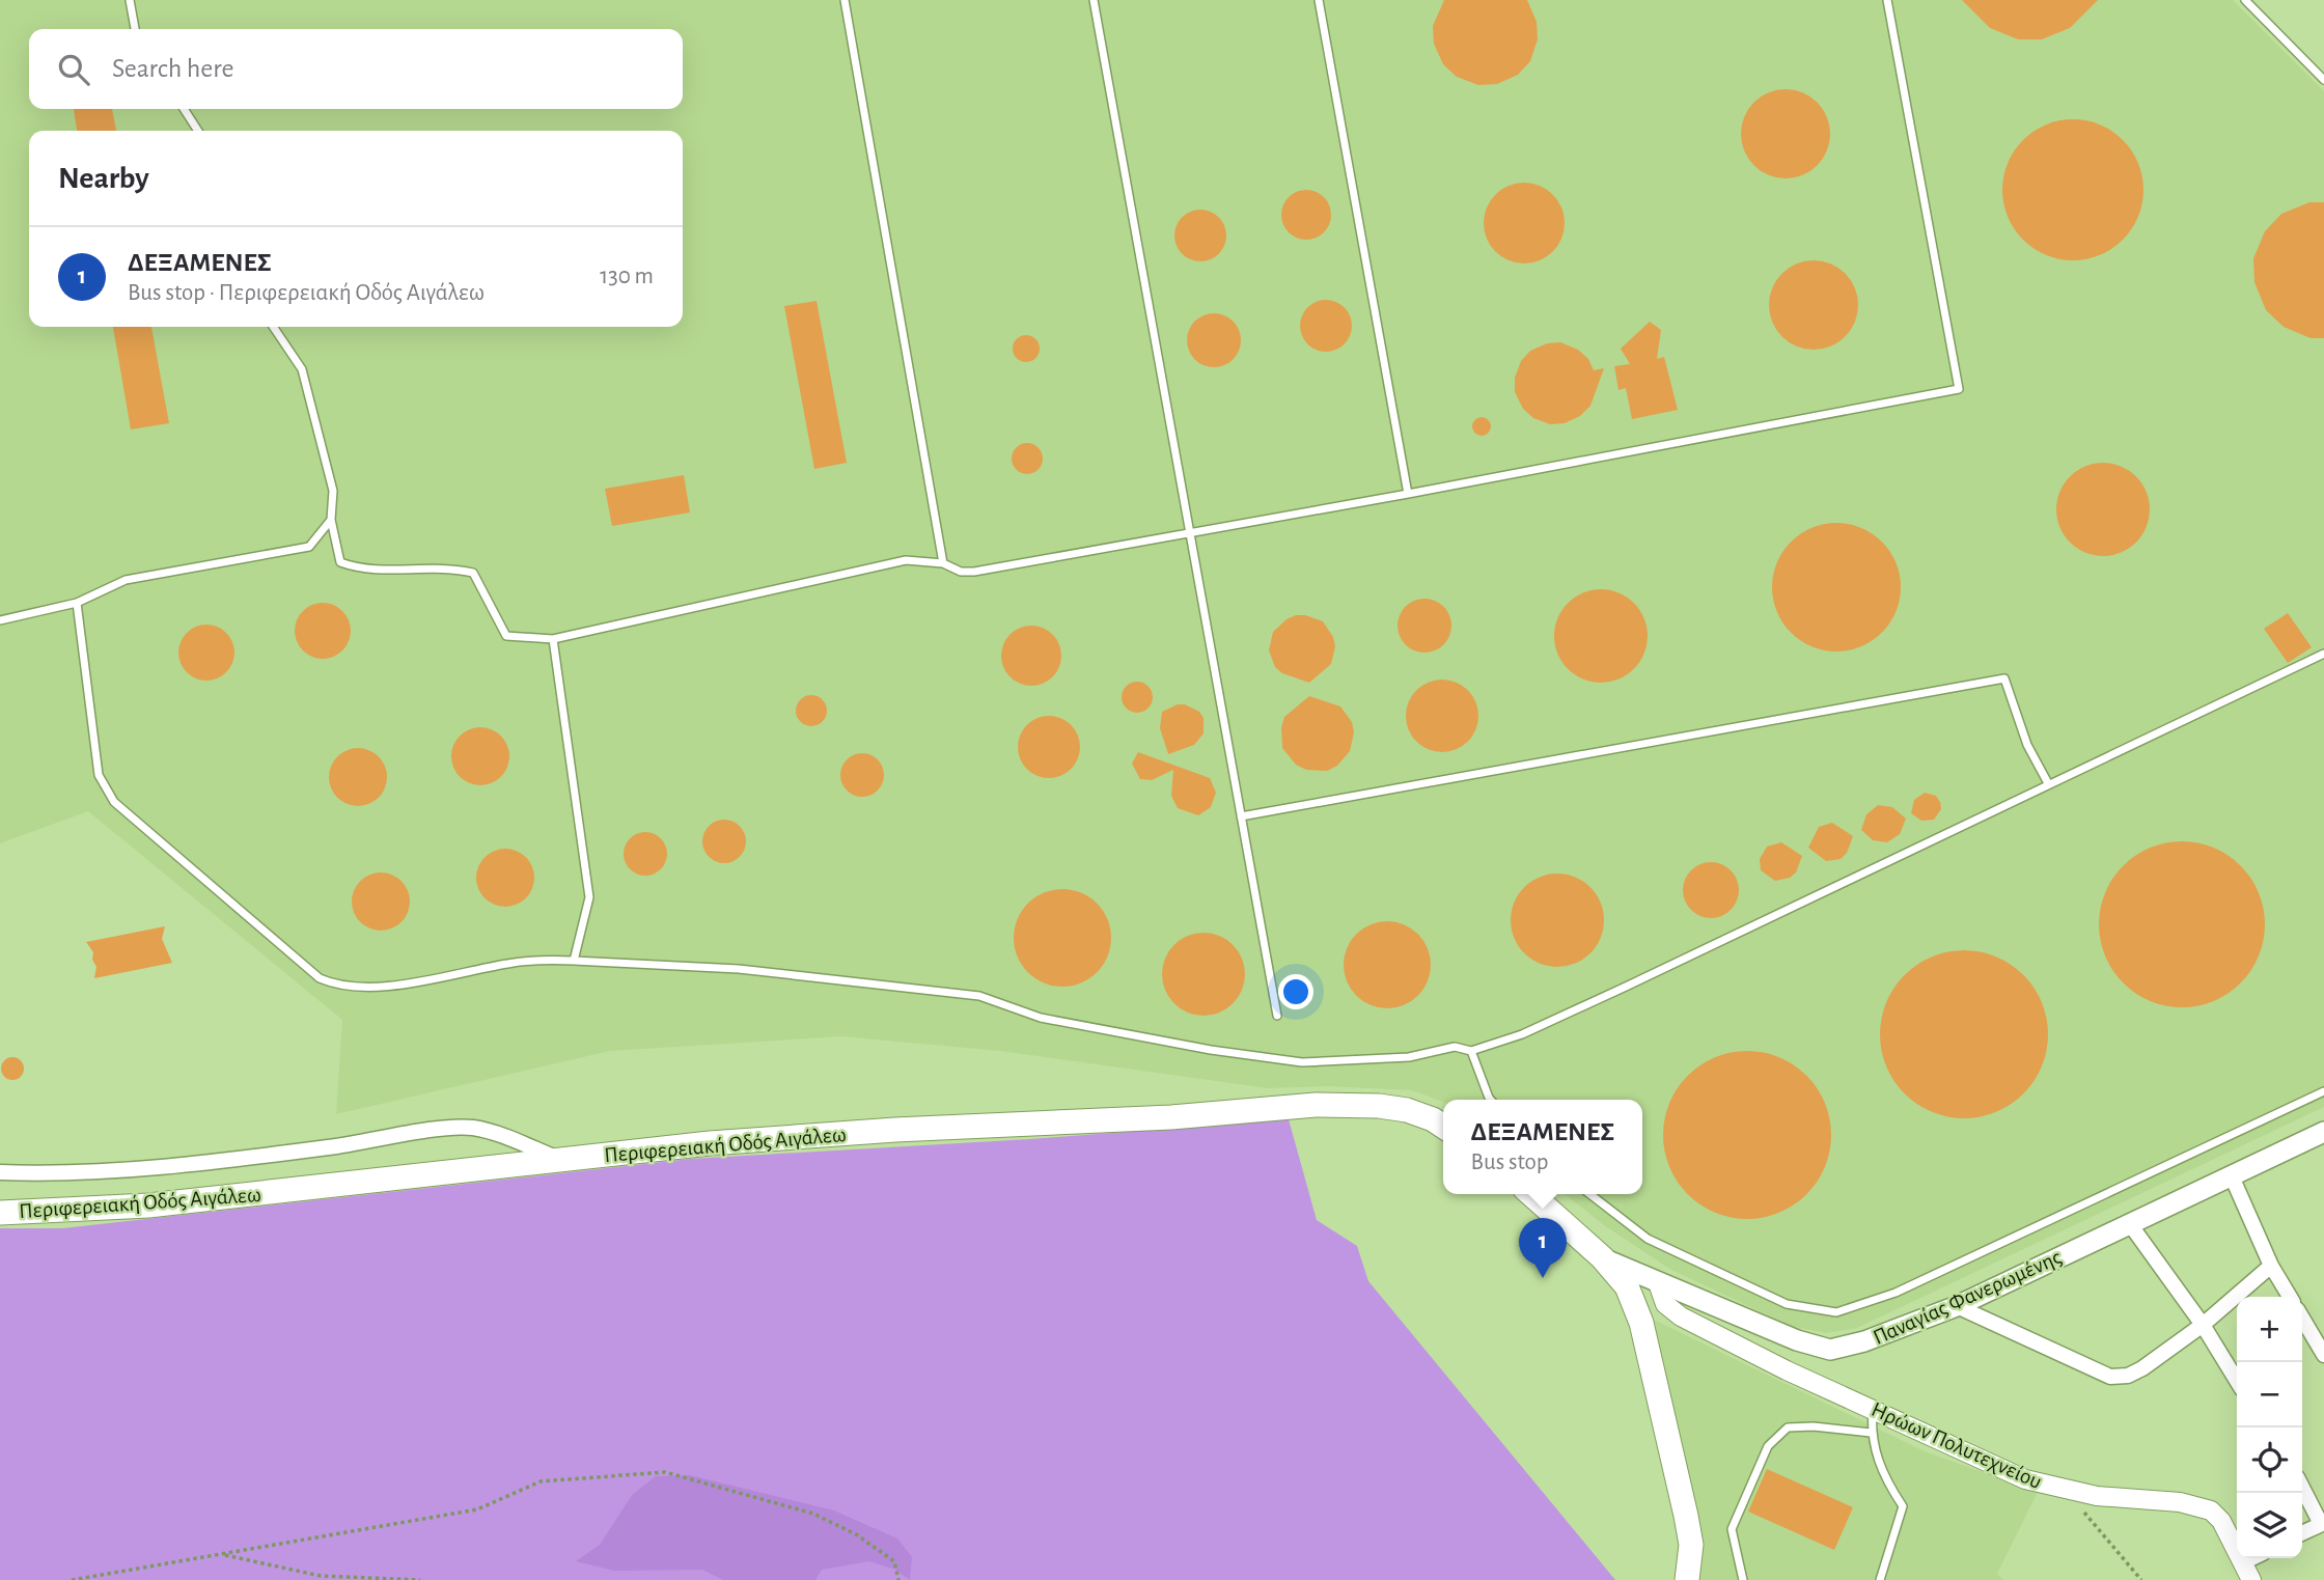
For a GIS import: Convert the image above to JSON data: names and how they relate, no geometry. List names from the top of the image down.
{
  "streets": {
    "highway": ["Περιφερειακή Οδός Αιγάλεω"],
    "main road": ["Παναγίας Φανερωμένης"],
    "street": ["Ηρώων Πολυτεχνείου"]
  },
  "crossings": [
    ["Παναγίας Φανερωμένης", "Ηρώων Πολυτεχνείου"]
  ],
  "page": {
    "search": "Search here",
    "heading": "Nearby",
    "list": [
      {
        "mark": "1",
        "name": "ΔΕΞΑΜΕΝΕΣ",
        "note": "Bus stop · Περιφερειακή Οδός Αιγάλεω",
        "value": "130 m"
      }
    ],
    "popup": ["ΔΕΞΑΜΕΝΕΣ", "Bus stop"],
    "pins": "1",
    "map_buttons": ["+", "−"]
  }
}
